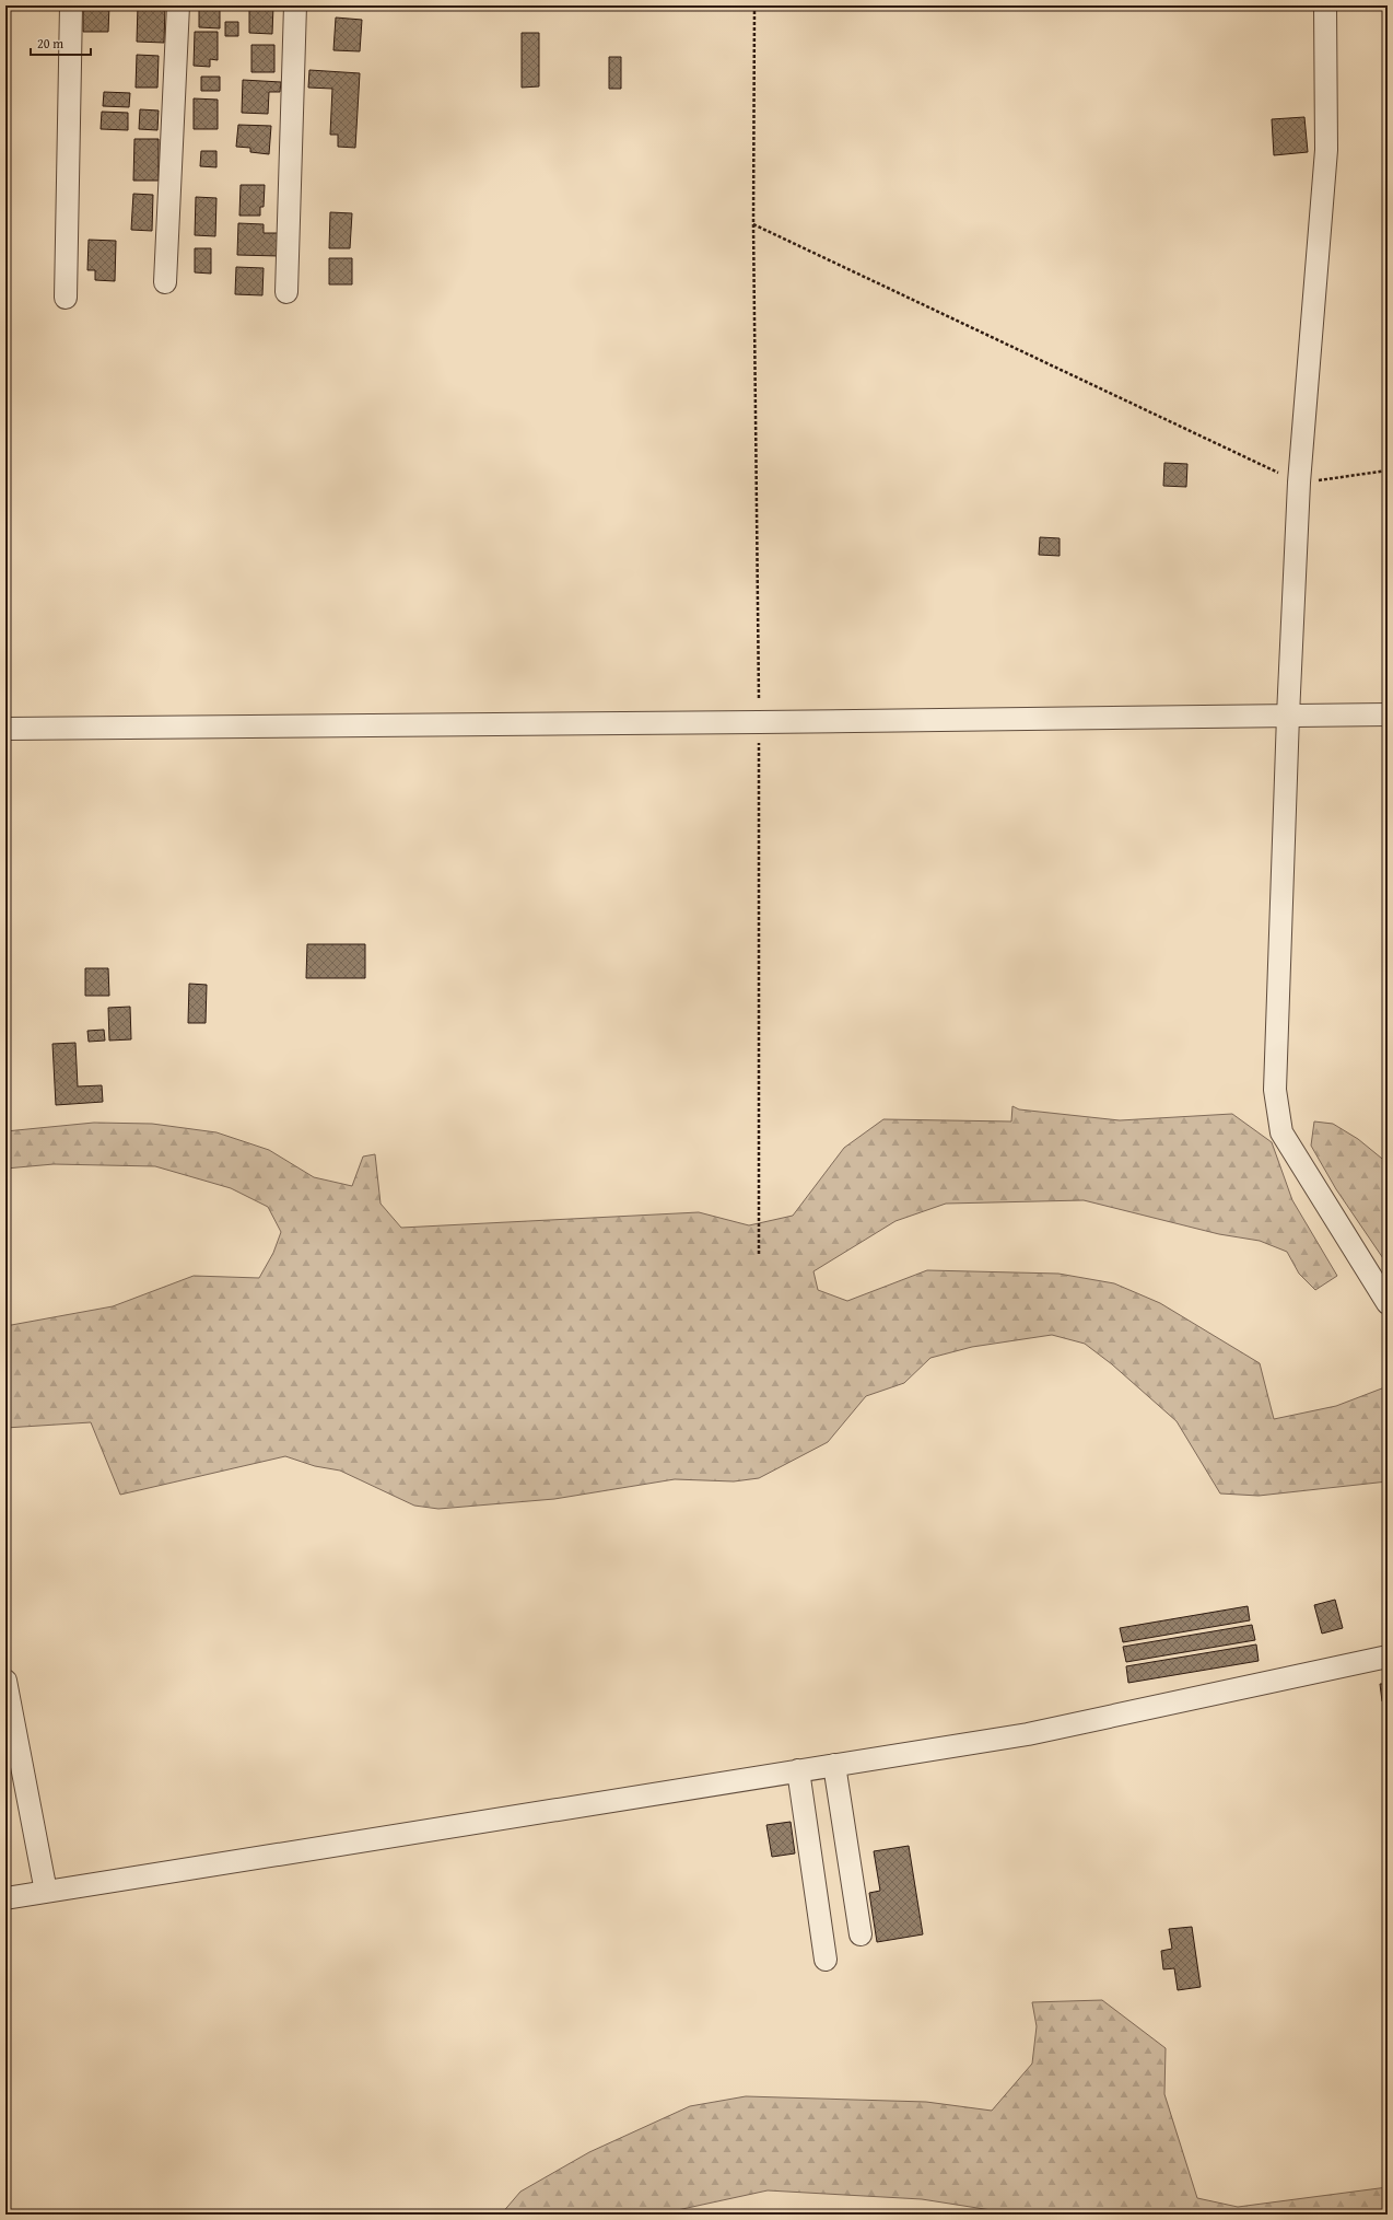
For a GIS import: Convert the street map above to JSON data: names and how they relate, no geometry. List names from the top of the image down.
{
  "scale_bar": "20 m"
}
